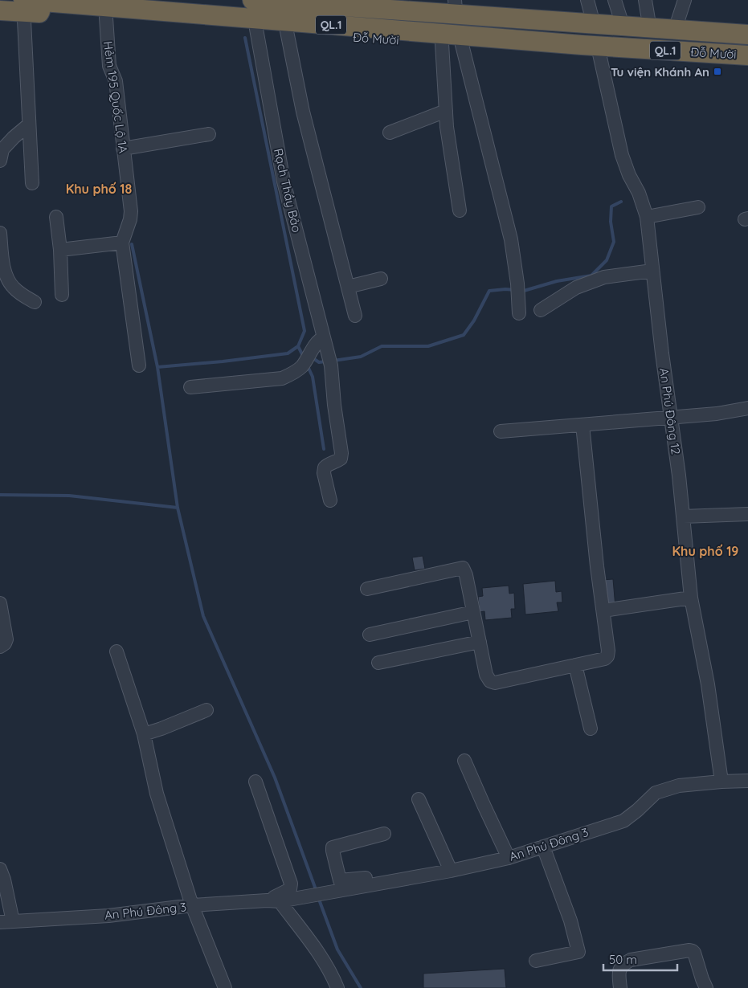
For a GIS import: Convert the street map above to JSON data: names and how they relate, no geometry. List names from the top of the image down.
{
  "streets": {
    "highway": ["QL.1", "Đỗ Mười"],
    "street": [
      "Hẻm 195 Quốc Lộ 1A",
      "Rạch Thầy Bảo",
      "An Phú Đông 12",
      "An Phú Đông 3"
    ]
  },
  "crossings": [
    ["Đỗ Mười", "Hẻm 195 Quốc Lộ 1A"],
    ["Đỗ Mười", "Rạch Thầy Bảo"],
    ["Đỗ Mười", "An Phú Đông 12"],
    ["An Phú Đông 12", "An Phú Đông 3"]
  ],
  "districts": ["Khu phố 18", "Khu phố 19"],
  "places": {
    "transit": ["Tu viện Khánh An"]
  },
  "scale_bar": "50 m"
}
